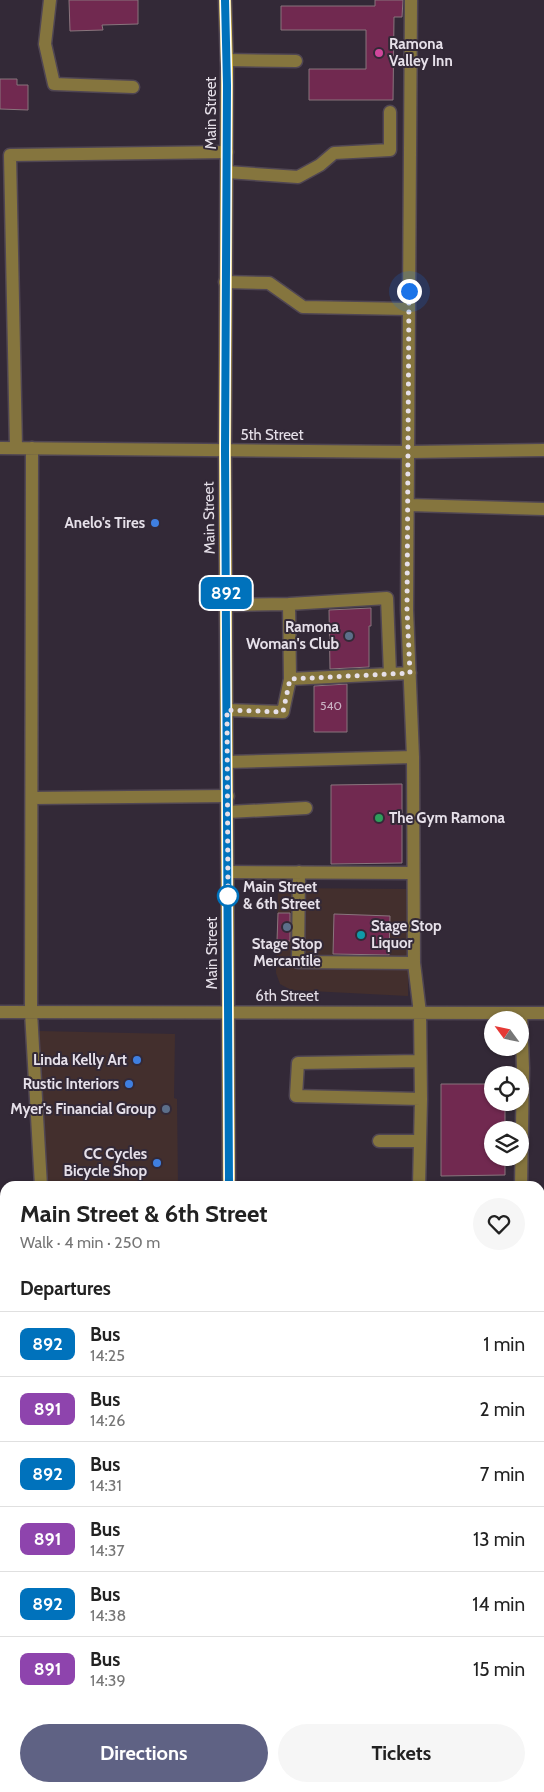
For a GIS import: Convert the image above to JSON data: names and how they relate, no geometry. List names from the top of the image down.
{
  "streets": {
    "main road": ["Main Street"],
    "street": ["5th Street", "6th Street"]
  },
  "crossings": [
    ["Main Street", "5th Street"],
    ["Main Street", "6th Street"]
  ],
  "places": [
    "Ramona Valley Inn",
    "Anelo's Tires",
    "Ramona Woman's Club",
    "The Gym Ramona",
    "Main Street & 6th Street",
    "Stage Stop Mercantile",
    "Stage Stop Liquor",
    "Linda Kelly Art",
    "Rustic Interiors",
    "Myer's Financial Group",
    "CC Cycles Bicycle Shop"
  ],
  "lines": ["bus line 892"],
  "house_numbers": ["540"],
  "north": "top left",
  "page": {
    "on_map": "892",
    "heading": [
      ["Main Street & 6th Street", "Walk · 4 min · 250 m"],
      "Departures"
    ],
    "list": [
      {
        "mark": "892",
        "name": "Bus",
        "note": "14:25",
        "value": "1 min"
      },
      {
        "mark": "891",
        "name": "Bus",
        "note": "14:26",
        "value": "2 min"
      },
      {
        "mark": "892",
        "name": "Bus",
        "note": "14:31",
        "value": "7 min"
      },
      {
        "mark": "891",
        "name": "Bus",
        "note": "14:37",
        "value": "13 min"
      },
      {
        "mark": "892",
        "name": "Bus",
        "note": "14:38",
        "value": "14 min"
      },
      {
        "mark": "891",
        "name": "Bus",
        "note": "14:39",
        "value": "15 min"
      }
    ],
    "buttons": ["Directions", "Tickets"]
  }
}
